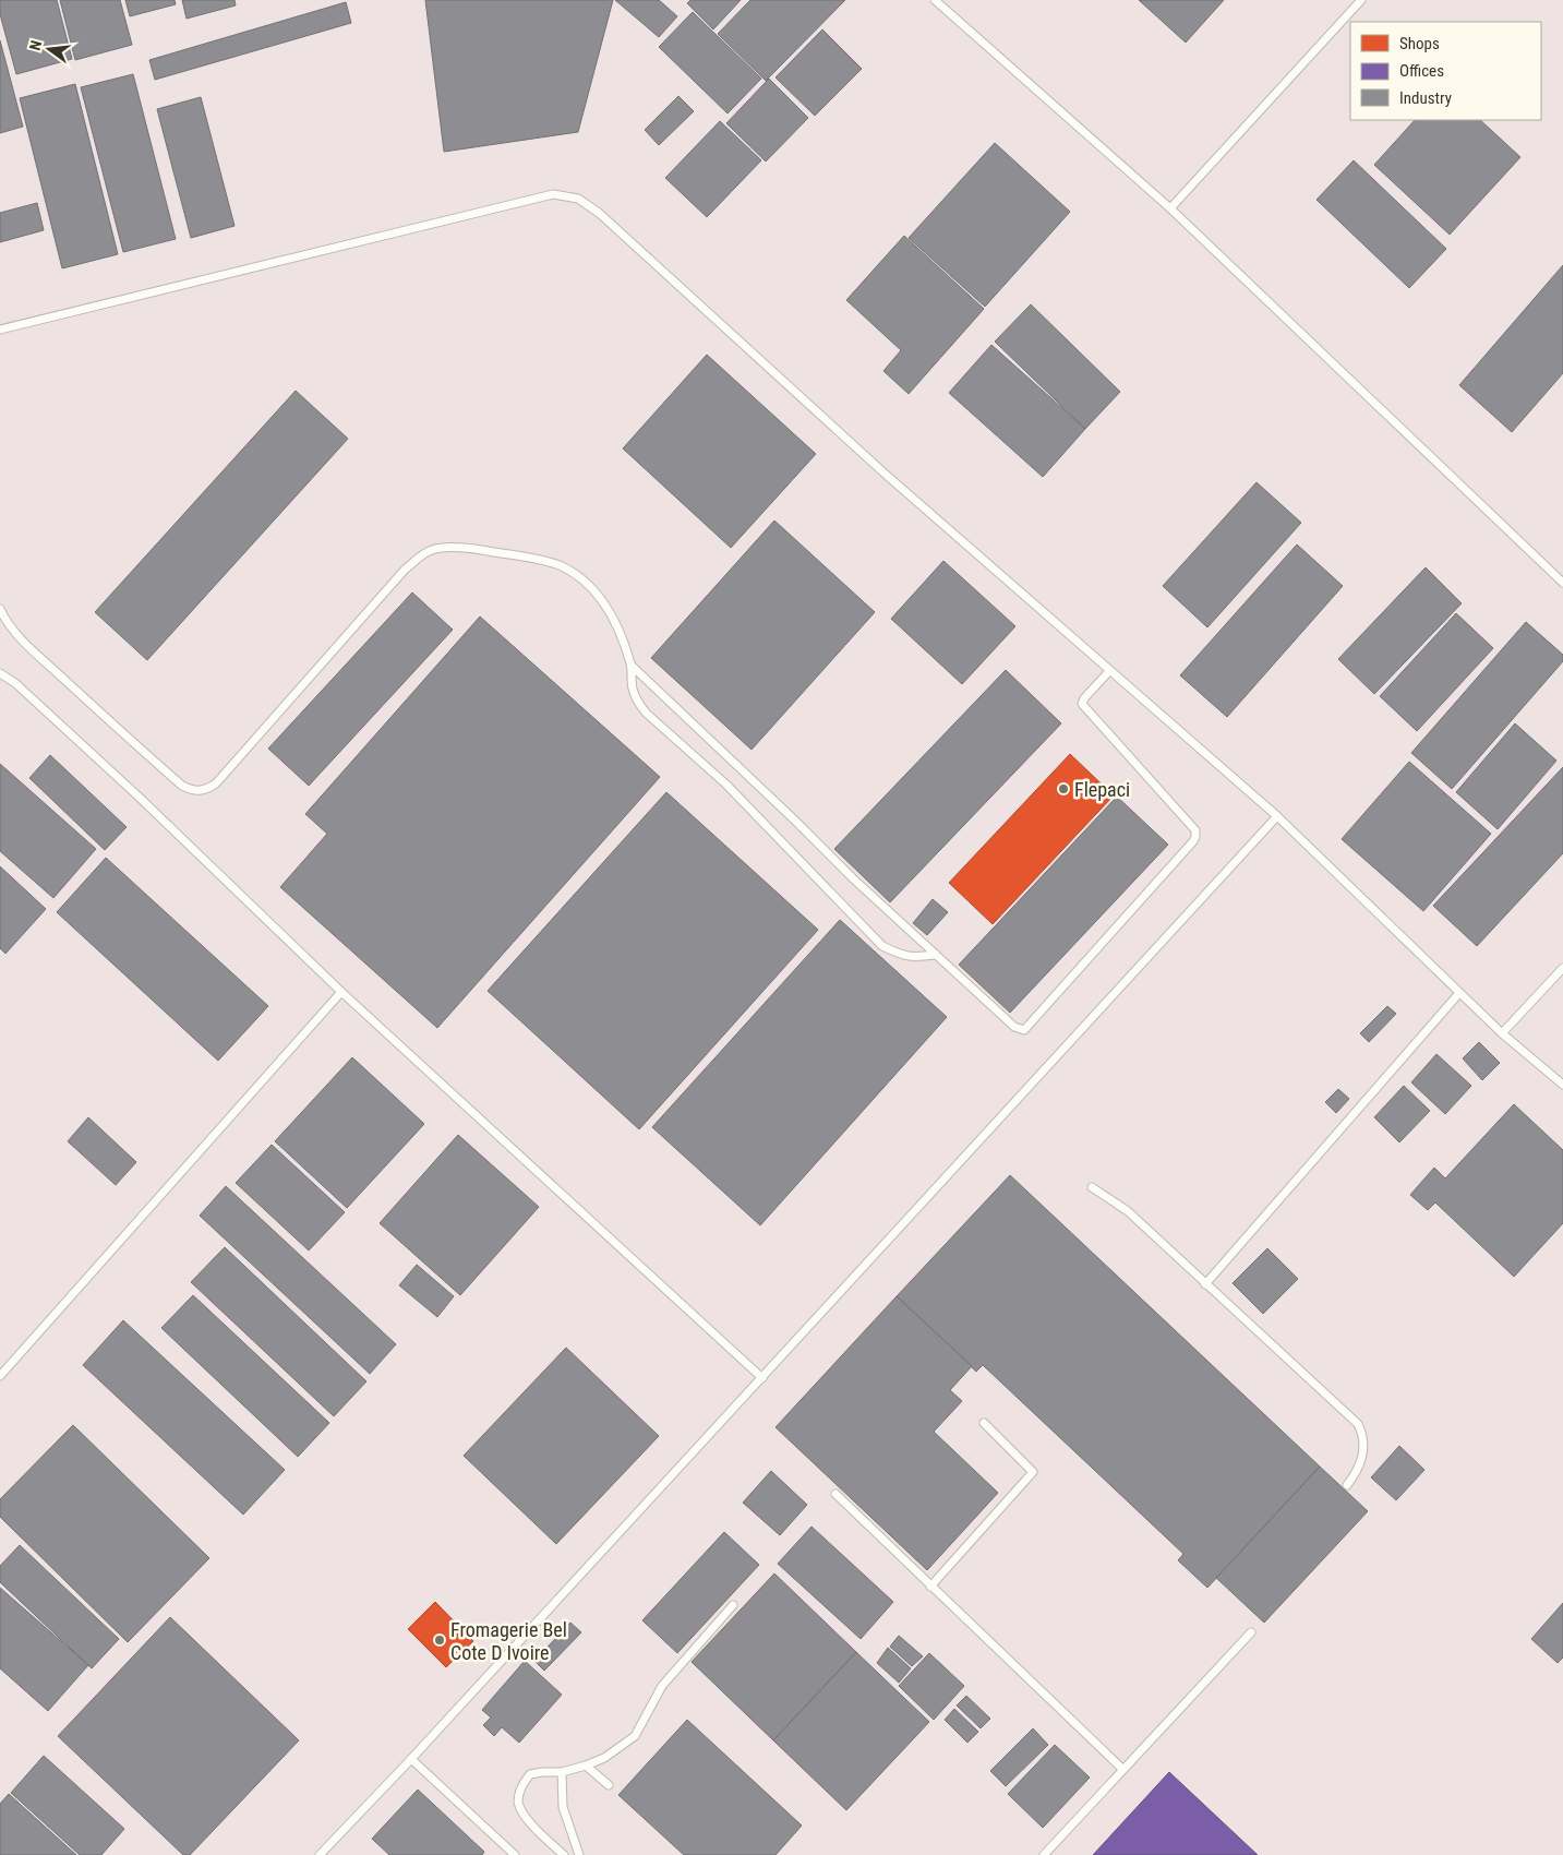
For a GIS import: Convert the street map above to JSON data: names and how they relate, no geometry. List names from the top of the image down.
{
  "places": ["Flepaci", "Fromagerie Bel Cote D Ivoire"],
  "legend": ["Shops", "Offices", "Industry"],
  "north": "left"
}
